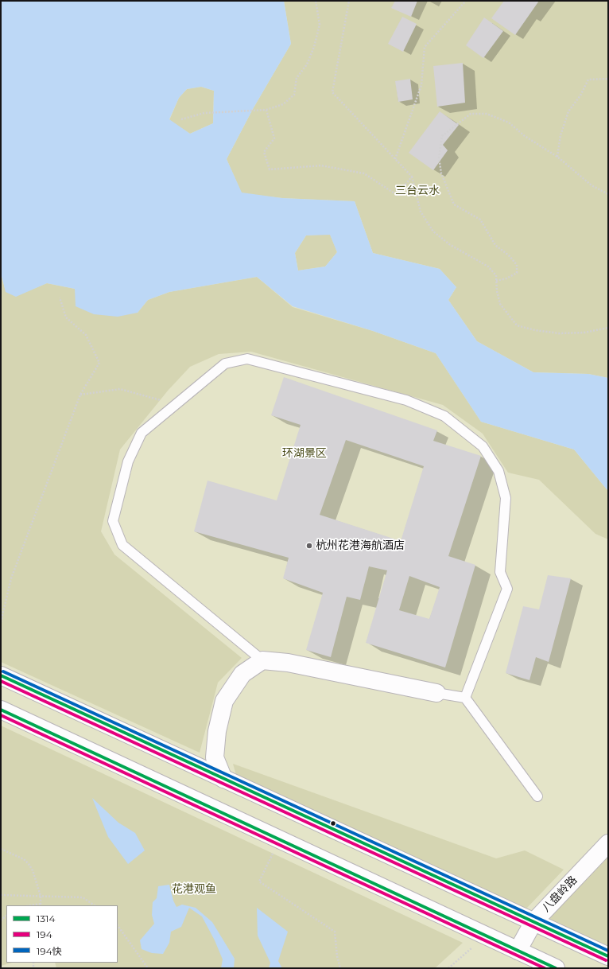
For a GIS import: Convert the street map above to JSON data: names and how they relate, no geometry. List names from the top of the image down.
{
  "streets": {
    "main road": ["八盘岭路"]
  },
  "parks": ["三台云水", "环湖景区", "花港观鱼"],
  "places": ["杭州花港海航酒店"],
  "lines": ["transit line 194快", "transit line 1314", "transit line 194"],
  "legend": ["1314", "194", "194快"]
}
